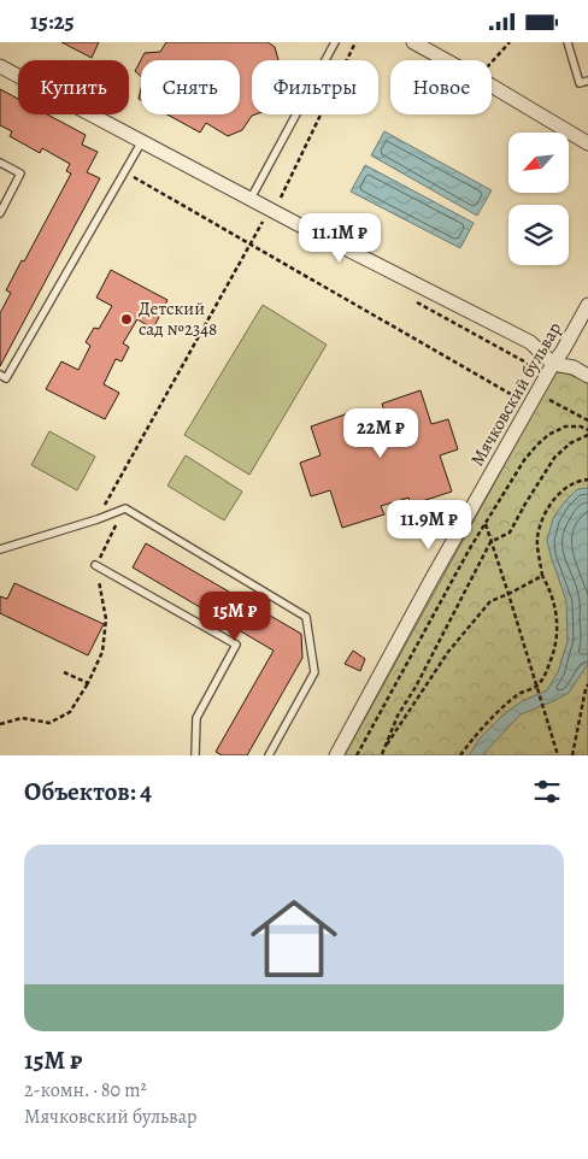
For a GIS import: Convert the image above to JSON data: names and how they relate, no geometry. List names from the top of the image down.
{
  "streets": {
    "street": ["Мячковский бульвар"]
  },
  "places": ["Детский сад №2348"],
  "north": "bottom left",
  "page": {
    "status": "15:25",
    "chip": [
      "Купить",
      "Снять",
      "Фильтры",
      "Новое"
    ],
    "price": [
      "11.1M ₽",
      "22M ₽",
      "11.9M ₽",
      "15M ₽"
    ],
    "heading": "Объектов: 4",
    "list": [
      {
        "name": "15M ₽",
        "note": "2-комн. · 80 m² · Мячковский бульвар"
      }
    ]
  }
}
